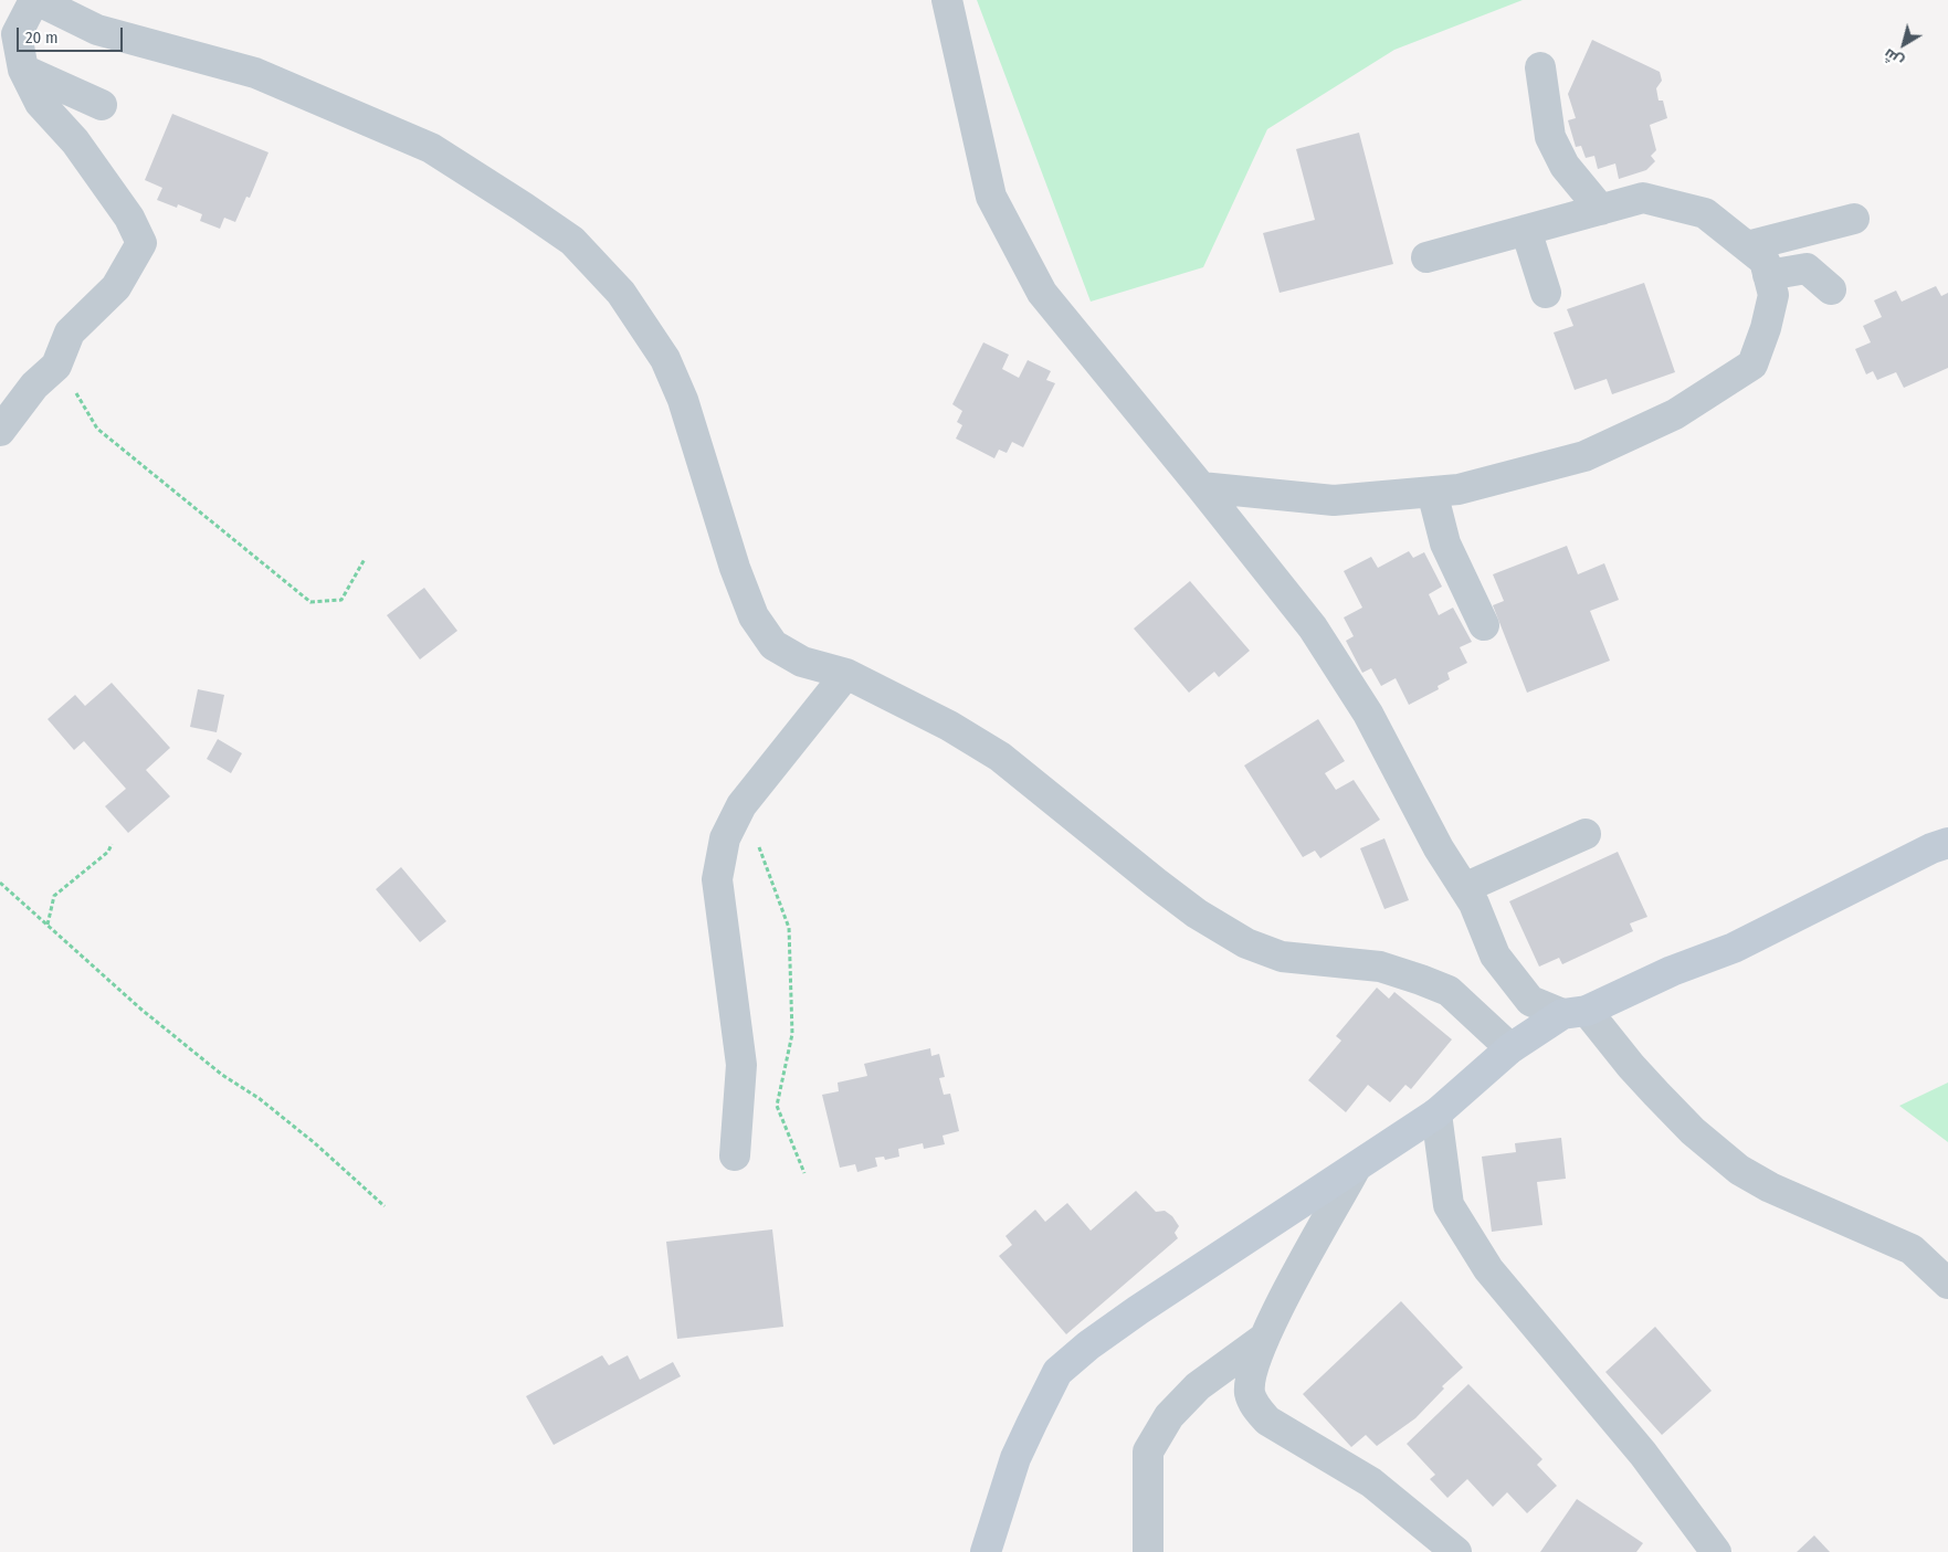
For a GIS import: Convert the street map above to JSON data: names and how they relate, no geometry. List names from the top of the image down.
{
  "scale_bar": "20 m",
  "north": "bottom left"
}
